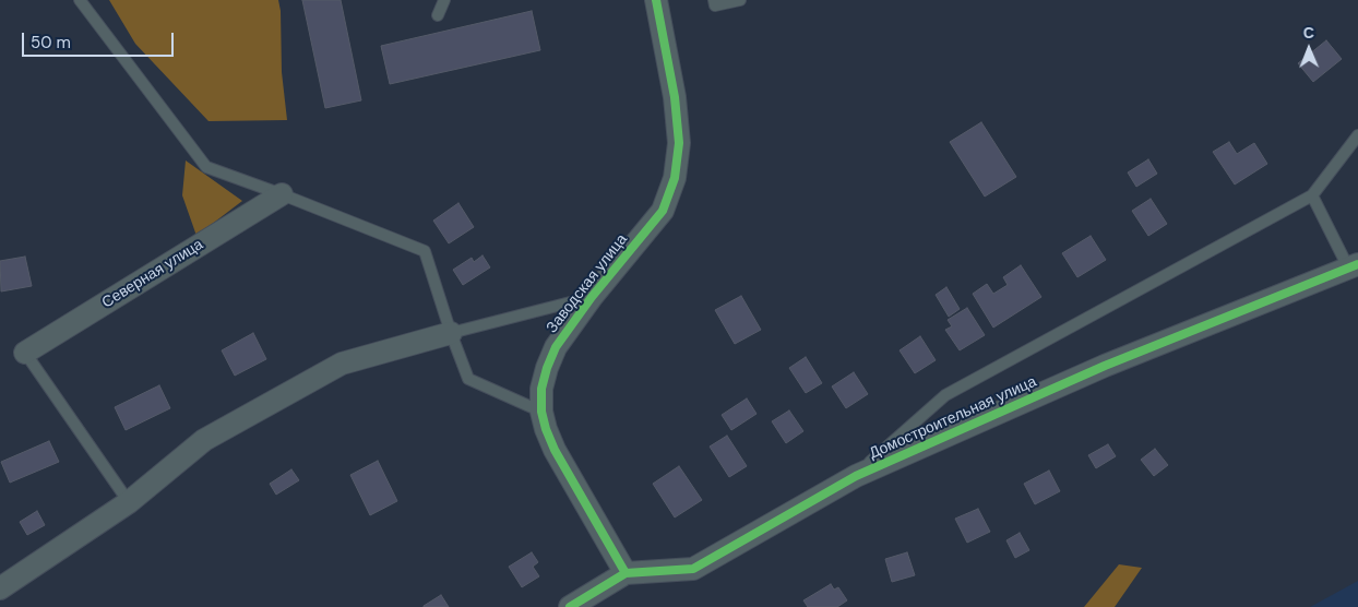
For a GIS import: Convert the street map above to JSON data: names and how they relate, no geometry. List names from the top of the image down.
{
  "streets": {
    "street": ["Северная улица", "Заводская улица", "Домостроительная улица"]
  },
  "crossings": [
    ["Заводская улица", "Домостроительная улица"]
  ],
  "scale_bar": "50 m",
  "north": "top"
}
